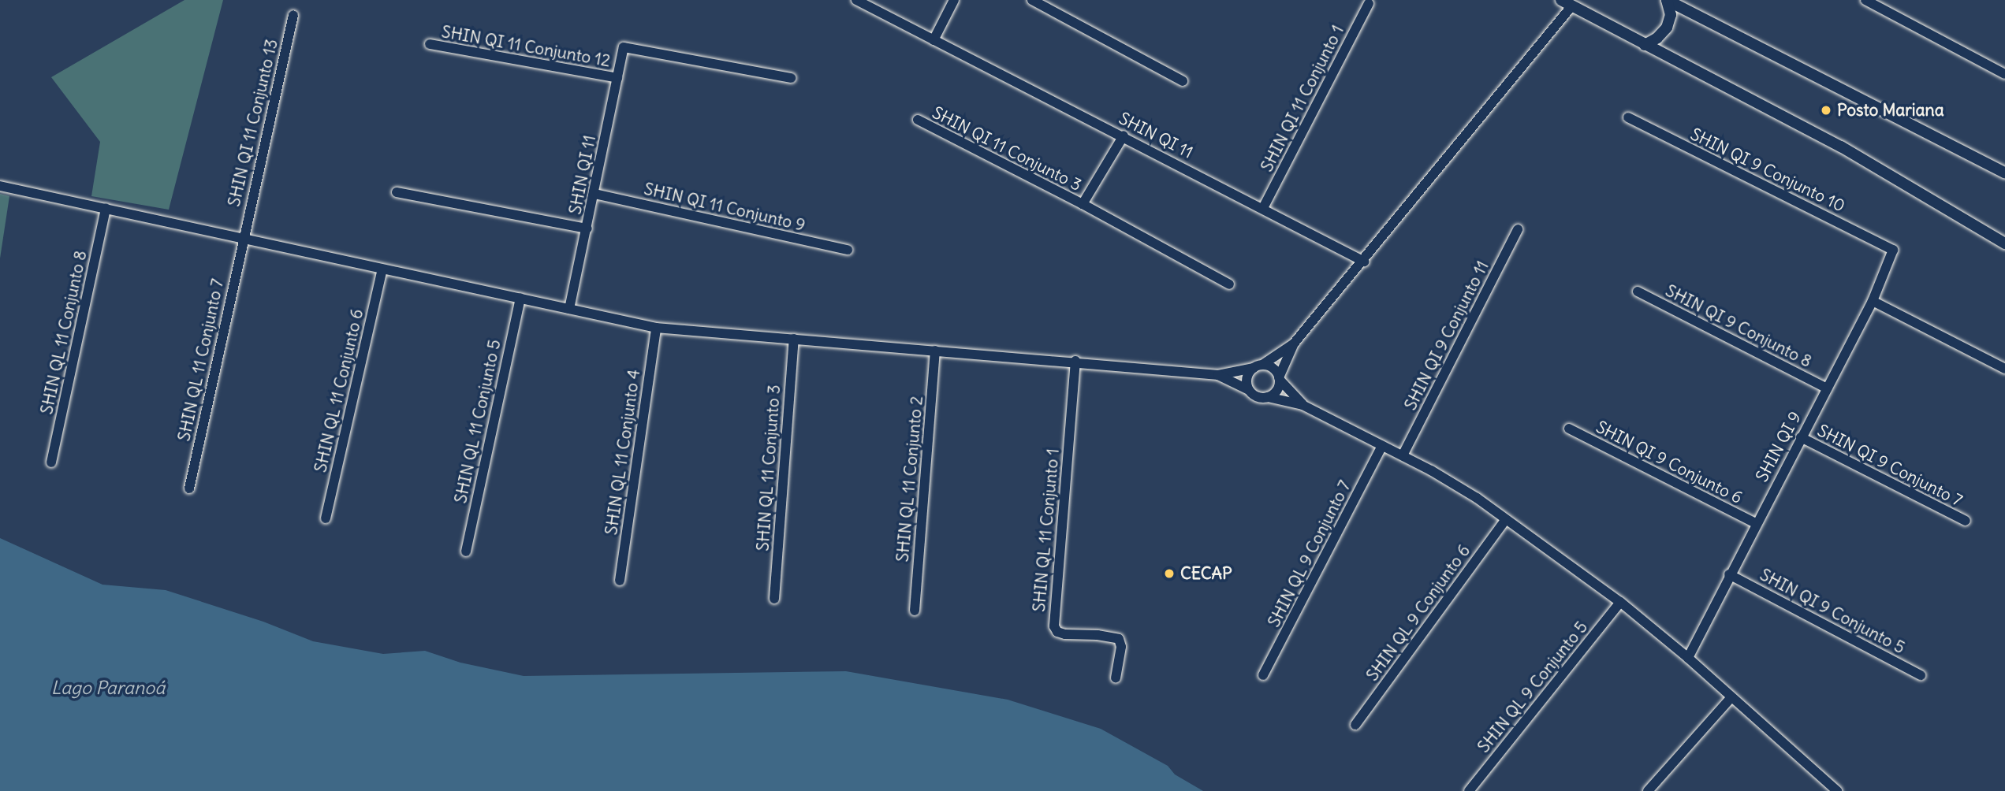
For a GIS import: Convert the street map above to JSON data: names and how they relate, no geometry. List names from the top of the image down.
{
  "streets": {
    "street": [
      "SHIN QI 11 Conjunto 12",
      "SHIN QI 11 Conjunto 1",
      "SHIN QI 11 Conjunto 13",
      "SHIN QI 11",
      "SHIN QI 11 Conjunto 3",
      "SHIN QI 9 Conjunto 10",
      "SHIN QI 11 Conjunto 9",
      "SHIN QI 9 Conjunto 8",
      "SHIN QL 11 Conjunto 8",
      "SHIN QI 9 Conjunto 11",
      "SHIN QL 11 Conjunto 7",
      "SHIN QL 11 Conjunto 6",
      "SHIN QL 11 Conjunto 5",
      "SHIN QI 9",
      "SHIN QL 11 Conjunto 4",
      "SHIN QI 9 Conjunto 6",
      "SHIN QI 9 Conjunto 7",
      "SHIN QL 11 Conjunto 3",
      "SHIN QL 11 Conjunto 2",
      "SHIN QL 11 Conjunto 1",
      "SHIN QL 9 Conjunto 7",
      "SHIN QI 9 Conjunto 5",
      "SHIN QL 9 Conjunto 6",
      "SHIN QL 9 Conjunto 5"
    ]
  },
  "crossings": [
    ["SHIN QI 11 Conjunto 12", "SHIN QI 11"],
    ["SHIN QI 11 Conjunto 1", "SHIN QI 11"],
    ["SHIN QI 11 Conjunto 13", "SHIN QL 11 Conjunto 7"],
    ["SHIN QI 11", "SHIN QI 11 Conjunto 9"],
    ["SHIN QI 9 Conjunto 10", "SHIN QI 9"],
    ["SHIN QI 9 Conjunto 8", "SHIN QI 9"],
    ["SHIN QI 9", "SHIN QI 9 Conjunto 6"],
    ["SHIN QI 9", "SHIN QI 9 Conjunto 7"],
    ["SHIN QI 9", "SHIN QI 9 Conjunto 5"]
  ],
  "water": ["Lago Paranoá"],
  "places": ["Posto Mariana", "CECAP"]
}
